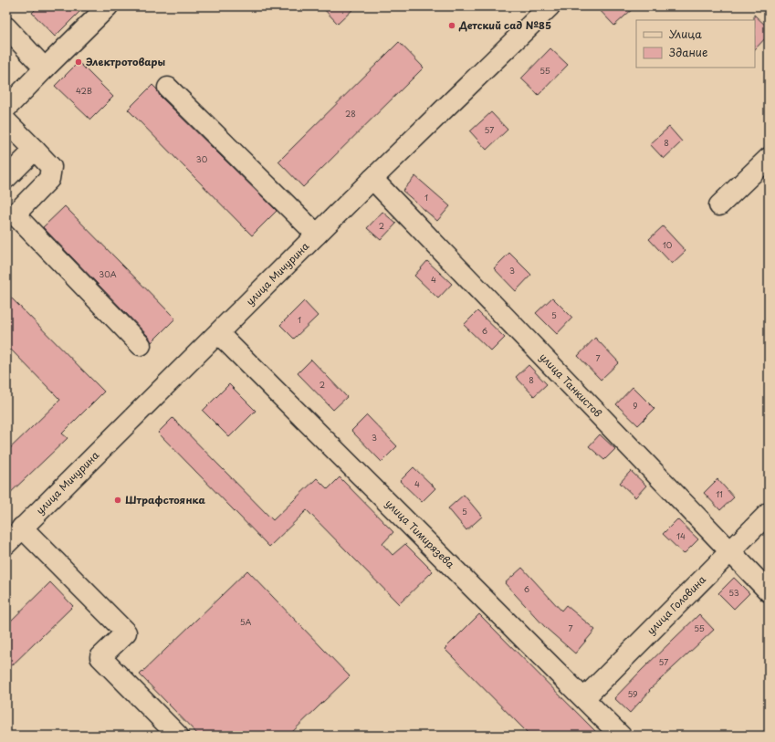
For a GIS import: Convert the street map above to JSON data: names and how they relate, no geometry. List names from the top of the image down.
{
  "streets": {
    "street": [
      "улица Мичурина",
      "улица Танкистов",
      "улица Тимирязева",
      "улица Головина"
    ]
  },
  "crossings": [
    ["улица Мичурина", "улица Танкистов"],
    ["улица Мичурина", "улица Тимирязева"],
    ["улица Танкистов", "улица Головина"],
    ["улица Тимирязева", "улица Головина"]
  ],
  "places": ["Детский сад №85", "Электротовары", "Штрафстоянка"],
  "house_numbers": [
    "55",
    "42В",
    "28",
    "57",
    "8",
    "30",
    "1",
    "2",
    "10",
    "3",
    "30А",
    "4",
    "5",
    "1",
    "6",
    "7",
    "8",
    "2",
    "9",
    "3",
    "4",
    "11",
    "5",
    "14",
    "6",
    "53",
    "5А",
    "7",
    "55",
    "57",
    "59"
  ],
  "legend": ["Улица", "Здание"]
}
